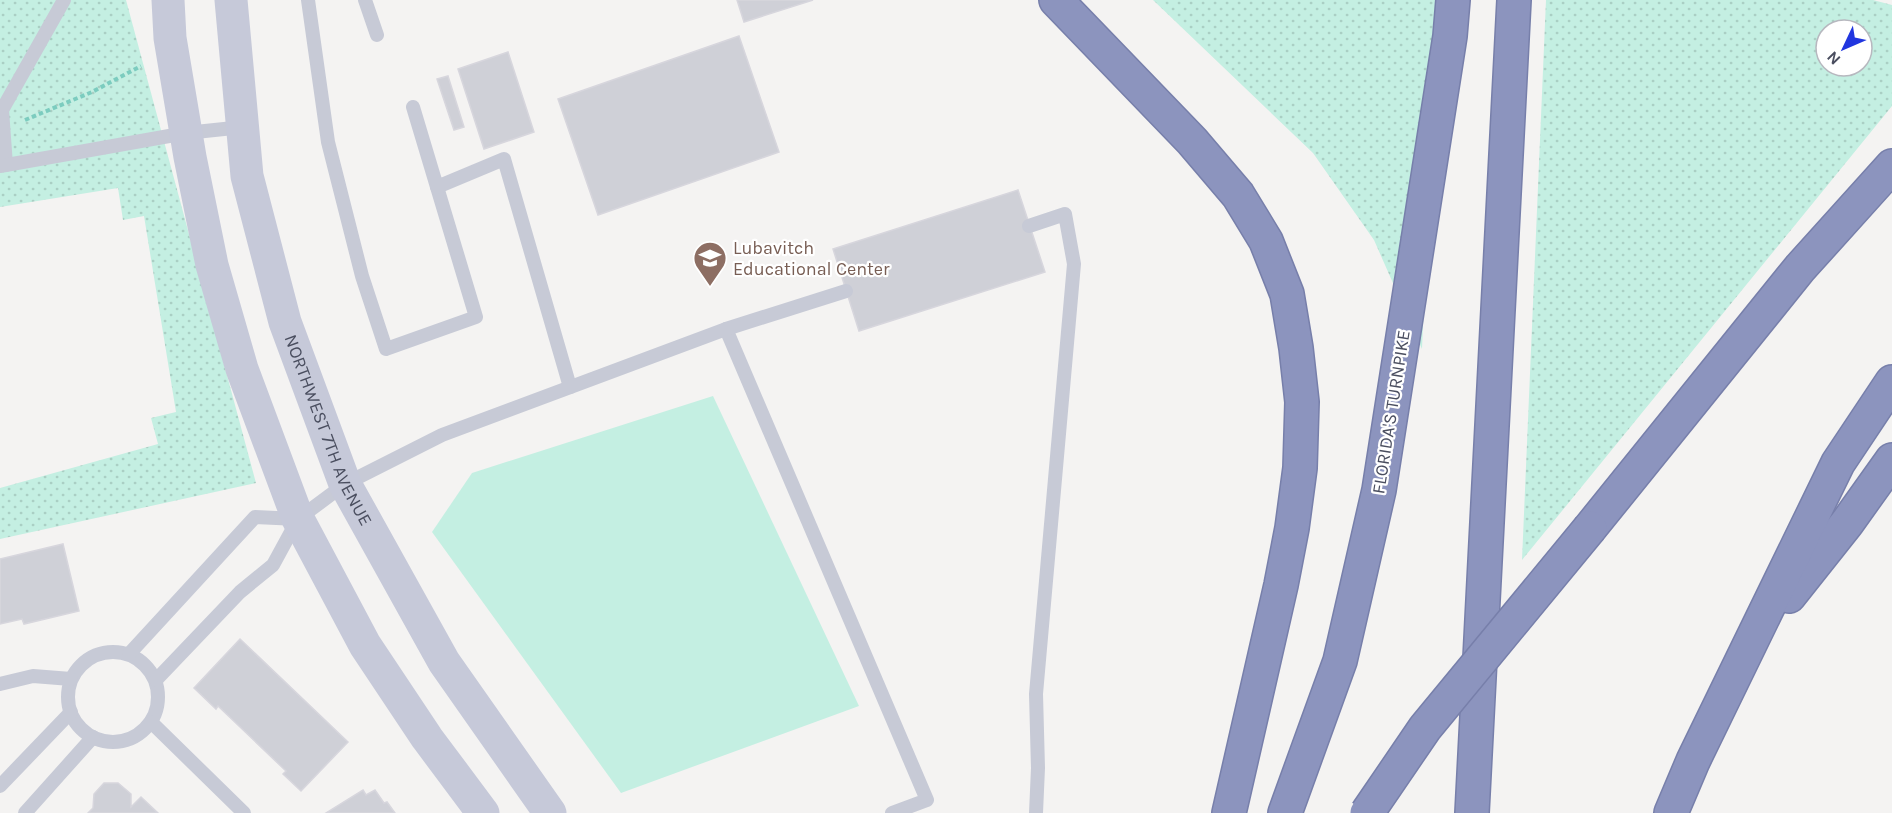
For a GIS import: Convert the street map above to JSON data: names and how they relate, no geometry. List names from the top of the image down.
{
  "streets": {
    "highway": ["FLORIDA'S TURNPIKE"],
    "street": ["NORTHWEST 7TH AVENUE"]
  },
  "places": {
    "school or university": ["Lubavitch Educational Center"]
  },
  "north": "bottom left"
}
